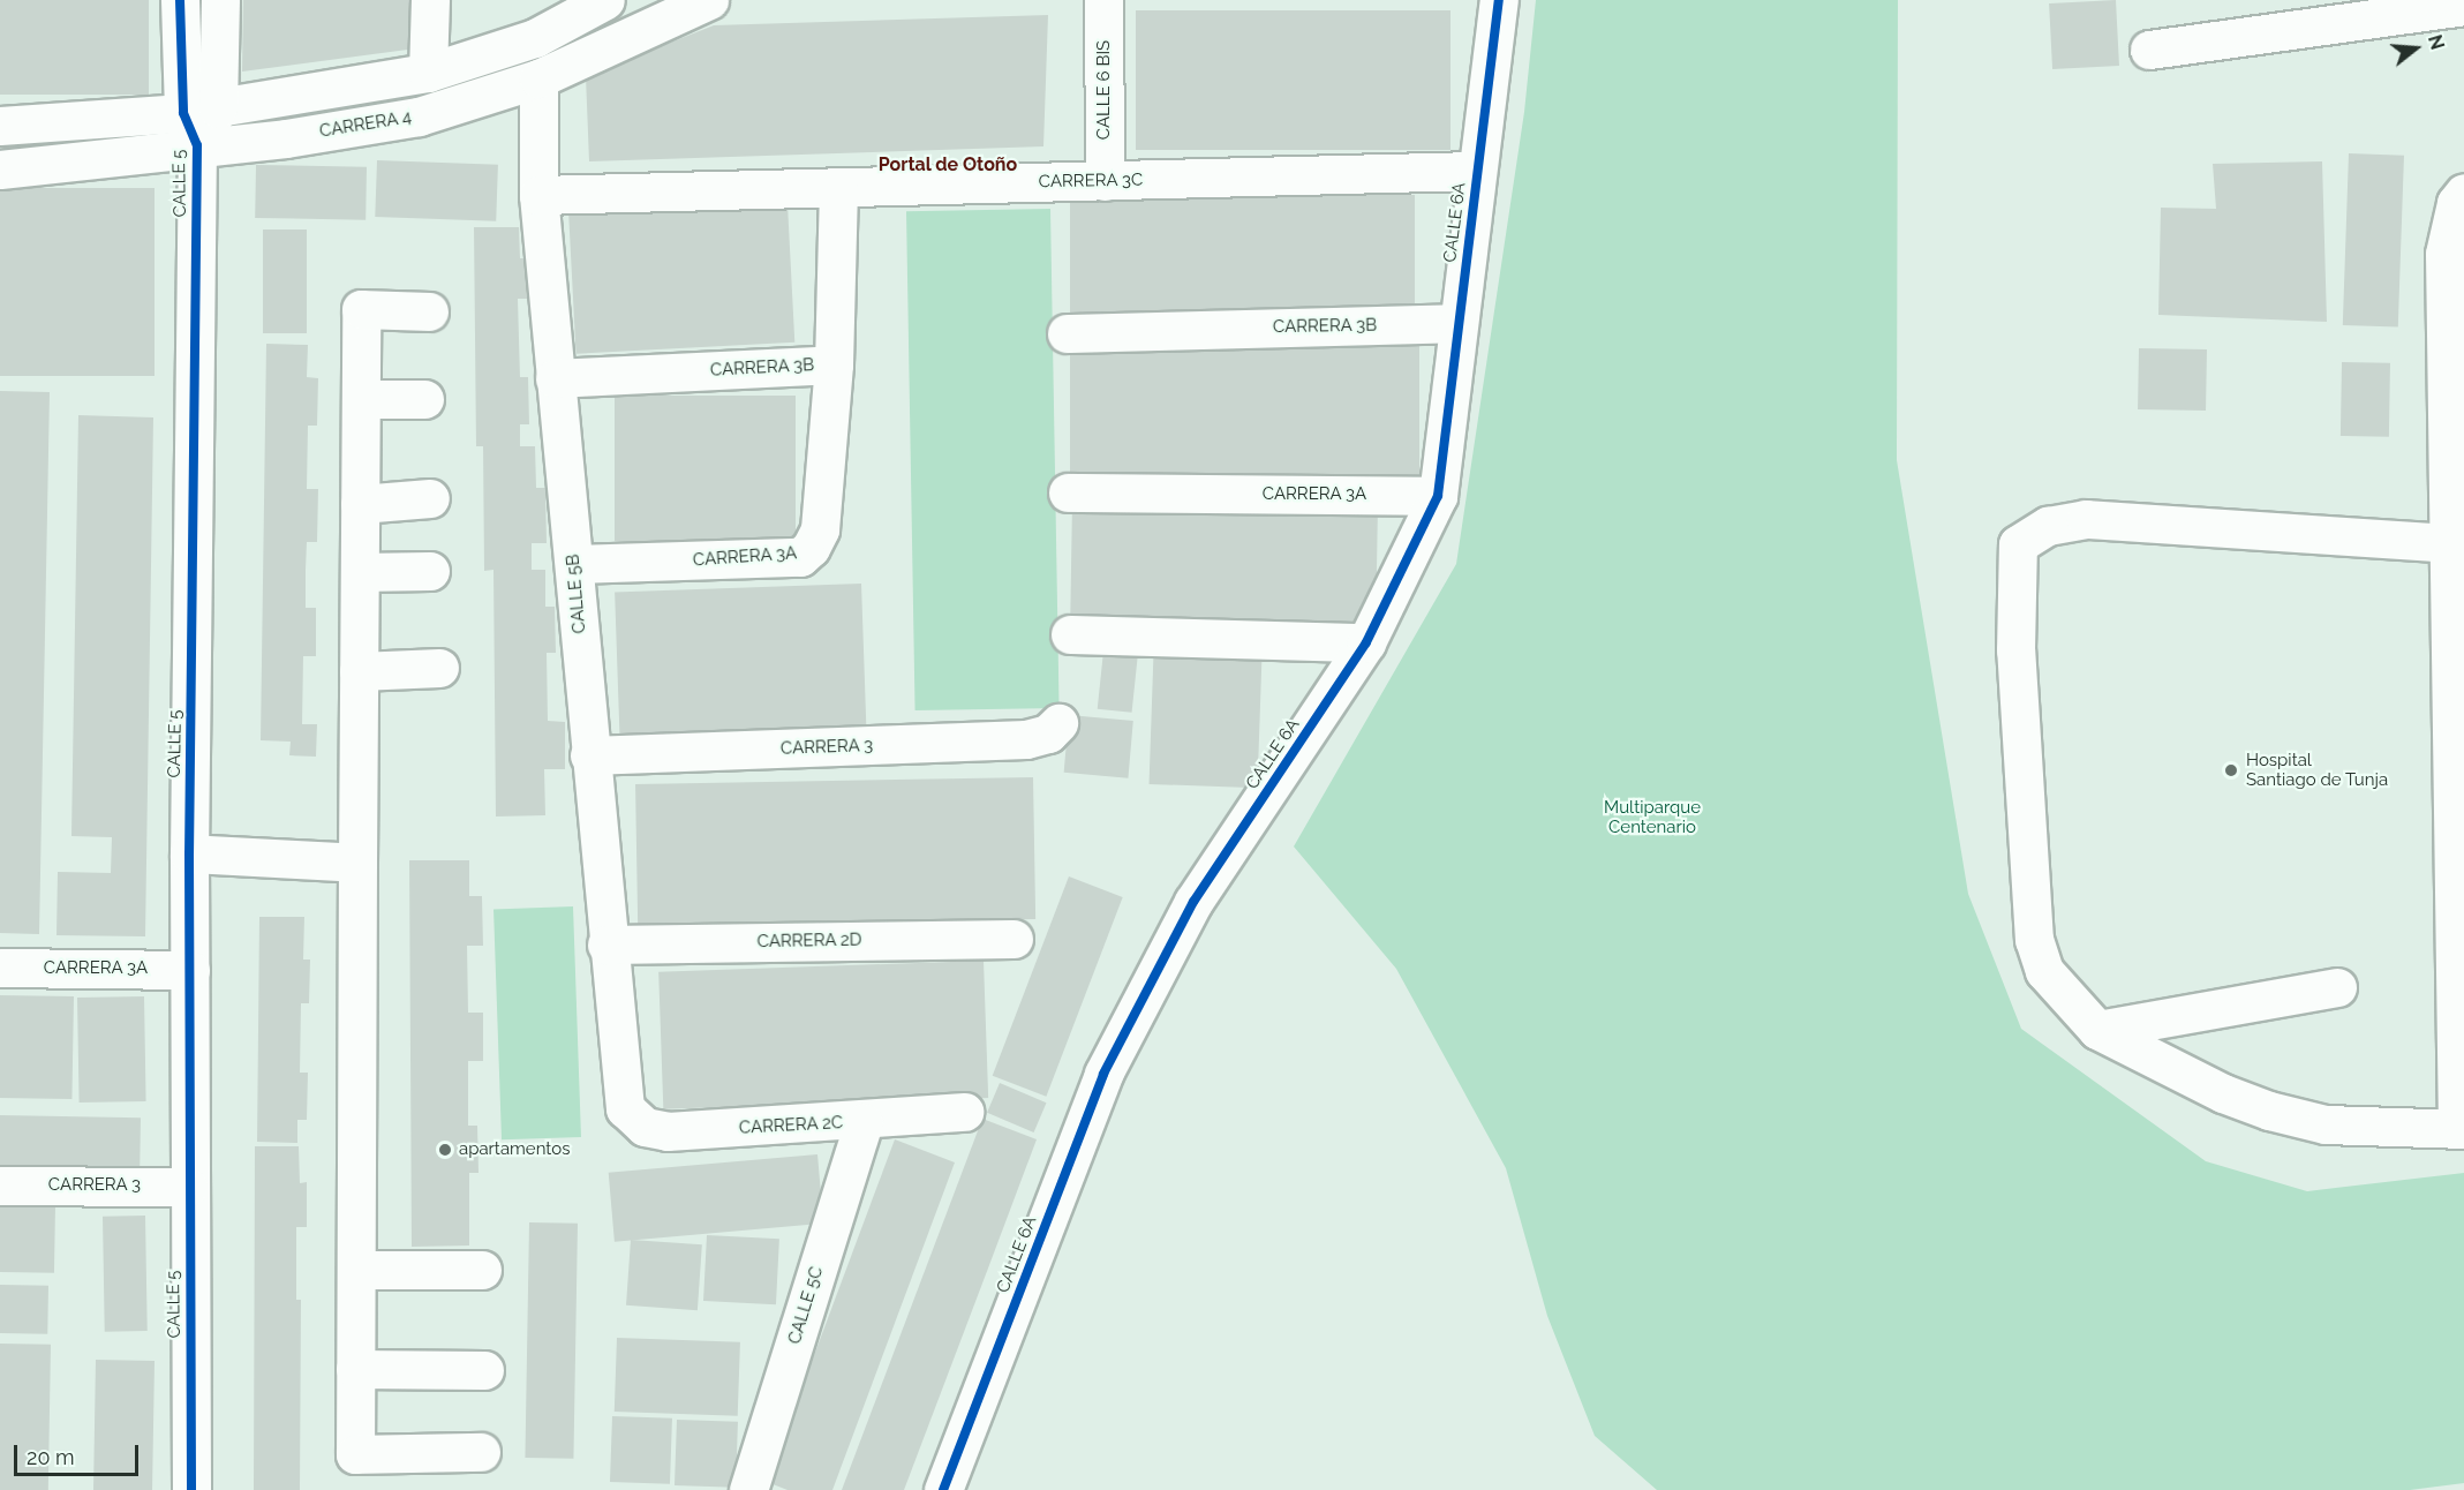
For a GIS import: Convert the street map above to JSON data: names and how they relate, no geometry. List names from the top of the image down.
{
  "streets": {
    "street": [
      "CALLE 6 BIS",
      "CARRERA 4",
      "CARRERA 3C",
      "CALLE 5",
      "CALLE 6A",
      "CARRERA 3B",
      "CARRERA 3A",
      "CALLE 5B",
      "CARRERA 3",
      "CARRERA 2D",
      "CARRERA 2C",
      "CALLE 5C"
    ]
  },
  "crossings": [
    ["CALLE 6 BIS", "CARRERA 3C"],
    ["CARRERA 4", "CALLE 5"],
    ["CARRERA 4", "CALLE 5B"],
    ["CARRERA 3C", "CALLE 6A"],
    ["CARRERA 3C", "CARRERA 3B"],
    ["CARRERA 3C", "CALLE 5B"],
    ["CALLE 5", "CARRERA 3A"],
    ["CALLE 5", "CARRERA 3"],
    ["CALLE 6A", "CARRERA 3B"],
    ["CALLE 6A", "CARRERA 3A"],
    ["CARRERA 3B", "CARRERA 3A"],
    ["CARRERA 3B", "CALLE 5B"],
    ["CARRERA 3A", "CALLE 5B"],
    ["CALLE 5B", "CARRERA 3"],
    ["CALLE 5B", "CARRERA 2D"],
    ["CALLE 5B", "CARRERA 2C"],
    ["CARRERA 2C", "CALLE 5C"]
  ],
  "districts": ["Portal de Otoño"],
  "parks": ["Multiparque Centenario"],
  "places": ["Hospital Santiago de Tunja", "apartamentos"],
  "scale_bar": "20 m",
  "north": "right"
}
